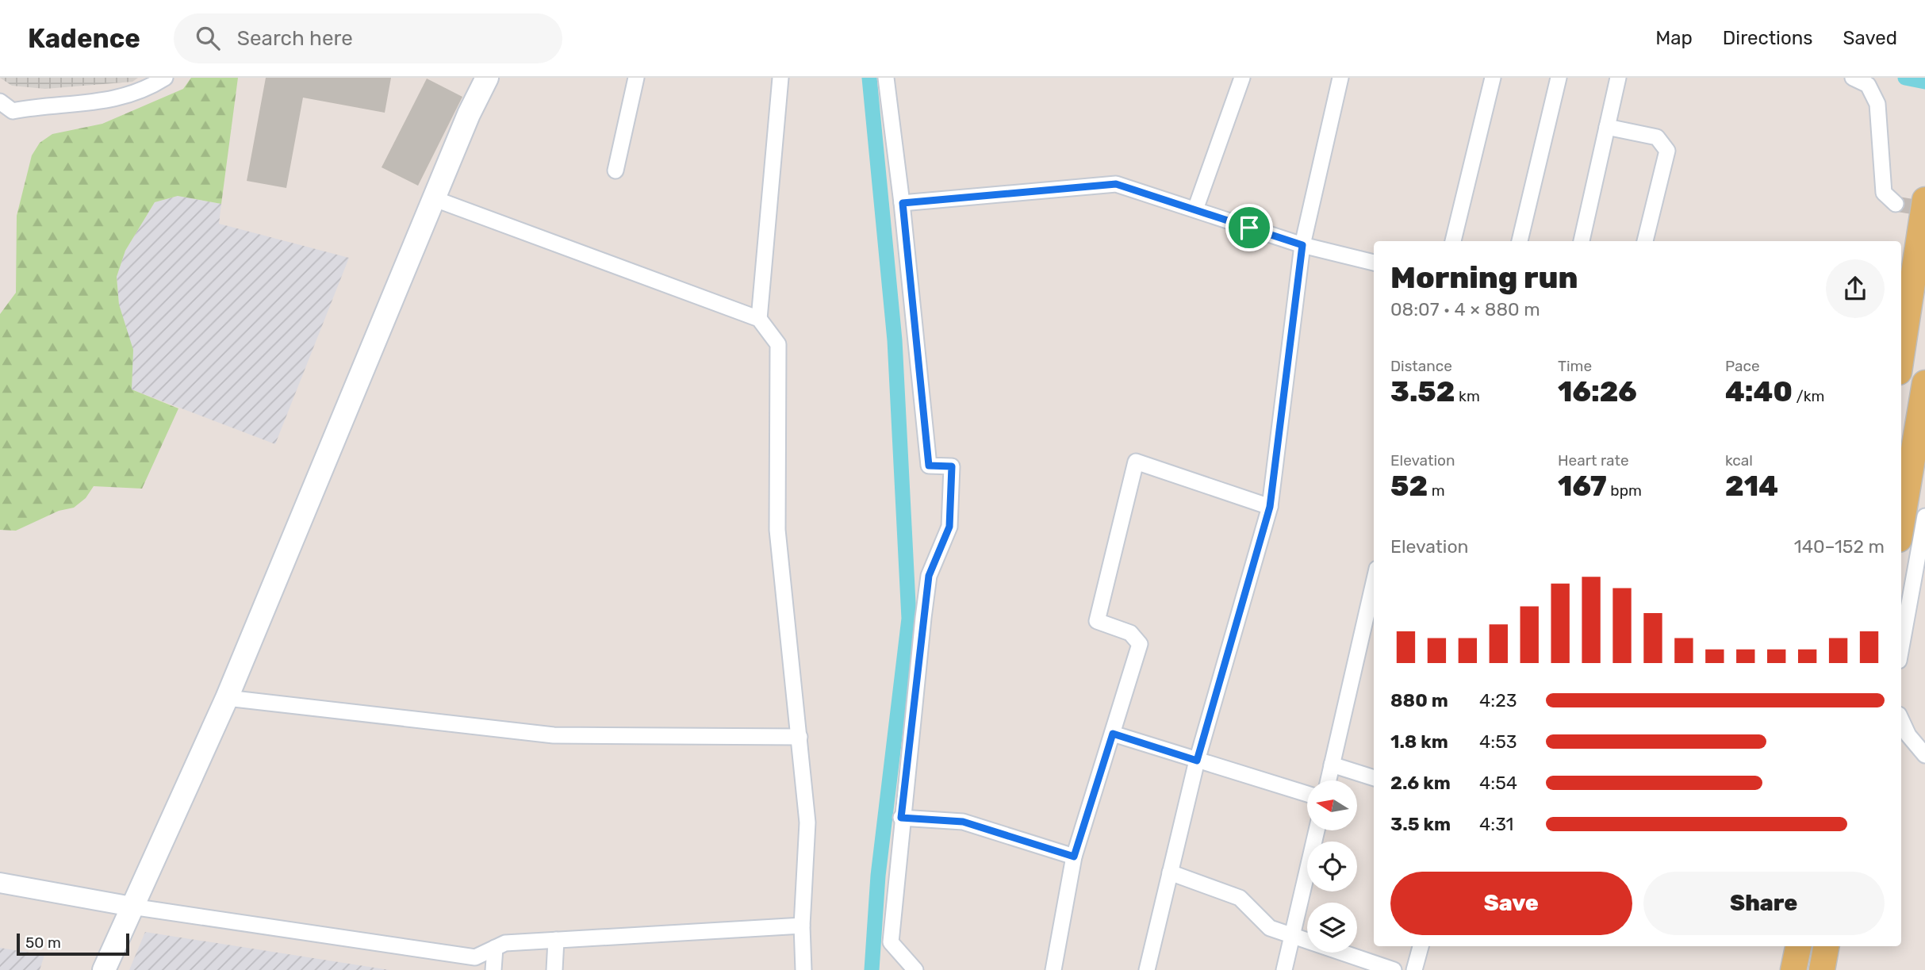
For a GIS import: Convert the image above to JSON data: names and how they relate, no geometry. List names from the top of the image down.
{
  "scale_bar": "50 m",
  "north": "left",
  "page": {
    "header": "Kadence",
    "search": "Search here",
    "nav": ["Map", "Directions", "Saved"],
    "heading": ["Morning run", "08:07 · 4 × 880 m"],
    "stats": [
      ["Distance", "3.52 km"],
      ["Time", "16:26"],
      ["Pace", "4:40 /km"],
      ["Elevation", "52 m"],
      ["Heart rate", "167 bpm"],
      ["kcal", "214"]
    ],
    "chart": ["Elevation", "140–152 m"],
    "list": [
      {
        "name": "880 m",
        "note": "4:23"
      },
      {
        "name": "1.8 km",
        "note": "4:53"
      },
      {
        "name": "2.6 km",
        "note": "4:54"
      },
      {
        "name": "3.5 km",
        "note": "4:31"
      }
    ],
    "buttons": ["Save", "Share"],
    "scale": "50 m"
  }
}
